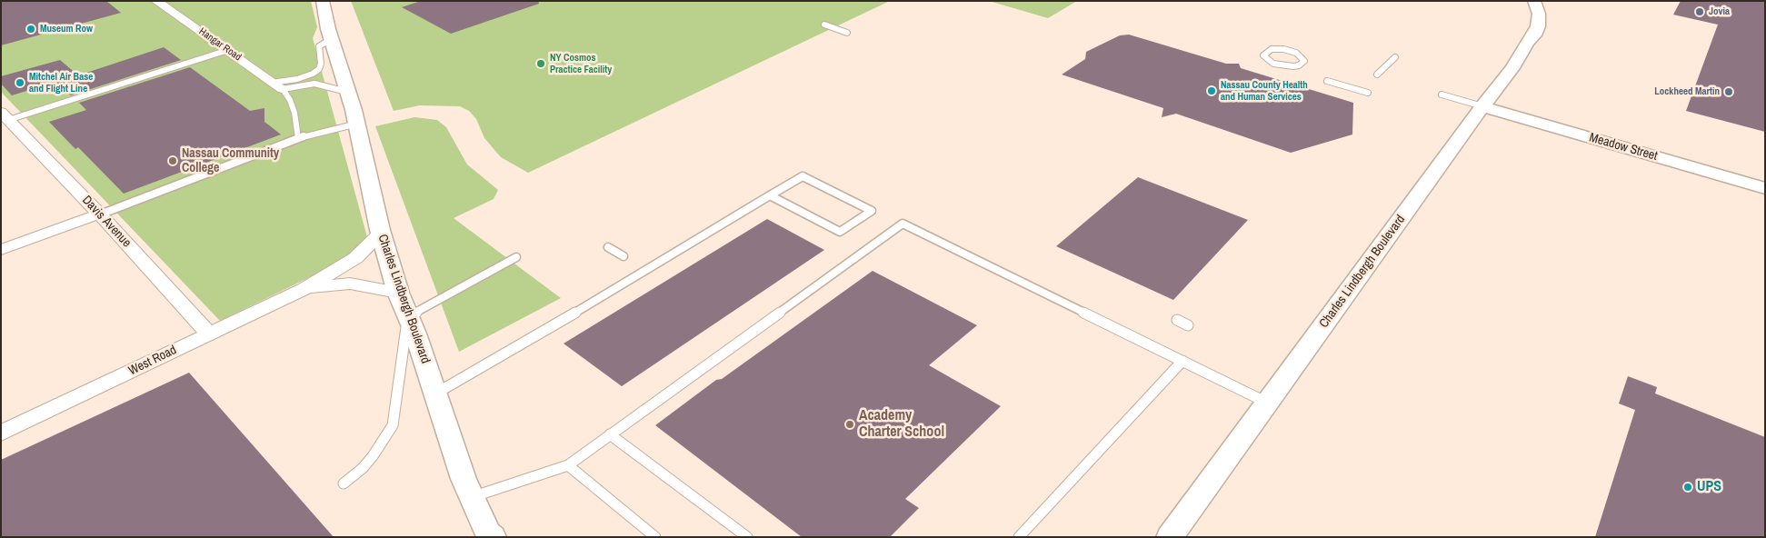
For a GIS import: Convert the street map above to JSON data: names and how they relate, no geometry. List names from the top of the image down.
{
  "streets": {
    "street": [
      "Hangar Road",
      "Meadow Street",
      "Davis Avenue",
      "Charles Lindbergh Boulevard",
      "West Road"
    ]
  },
  "crossings": [
    ["Meadow Street", "Charles Lindbergh Boulevard"],
    ["Davis Avenue", "West Road"],
    ["Charles Lindbergh Boulevard", "West Road"]
  ],
  "places": [
    "Jovia",
    "Museum Row",
    "NY Cosmos Practice Facility",
    "Mitchel Air Base and Flight Line",
    "Nassau County Health and Human Services",
    "Lockheed Martin",
    "Nassau Community College",
    "Academy Charter School",
    "UPS"
  ]
}
